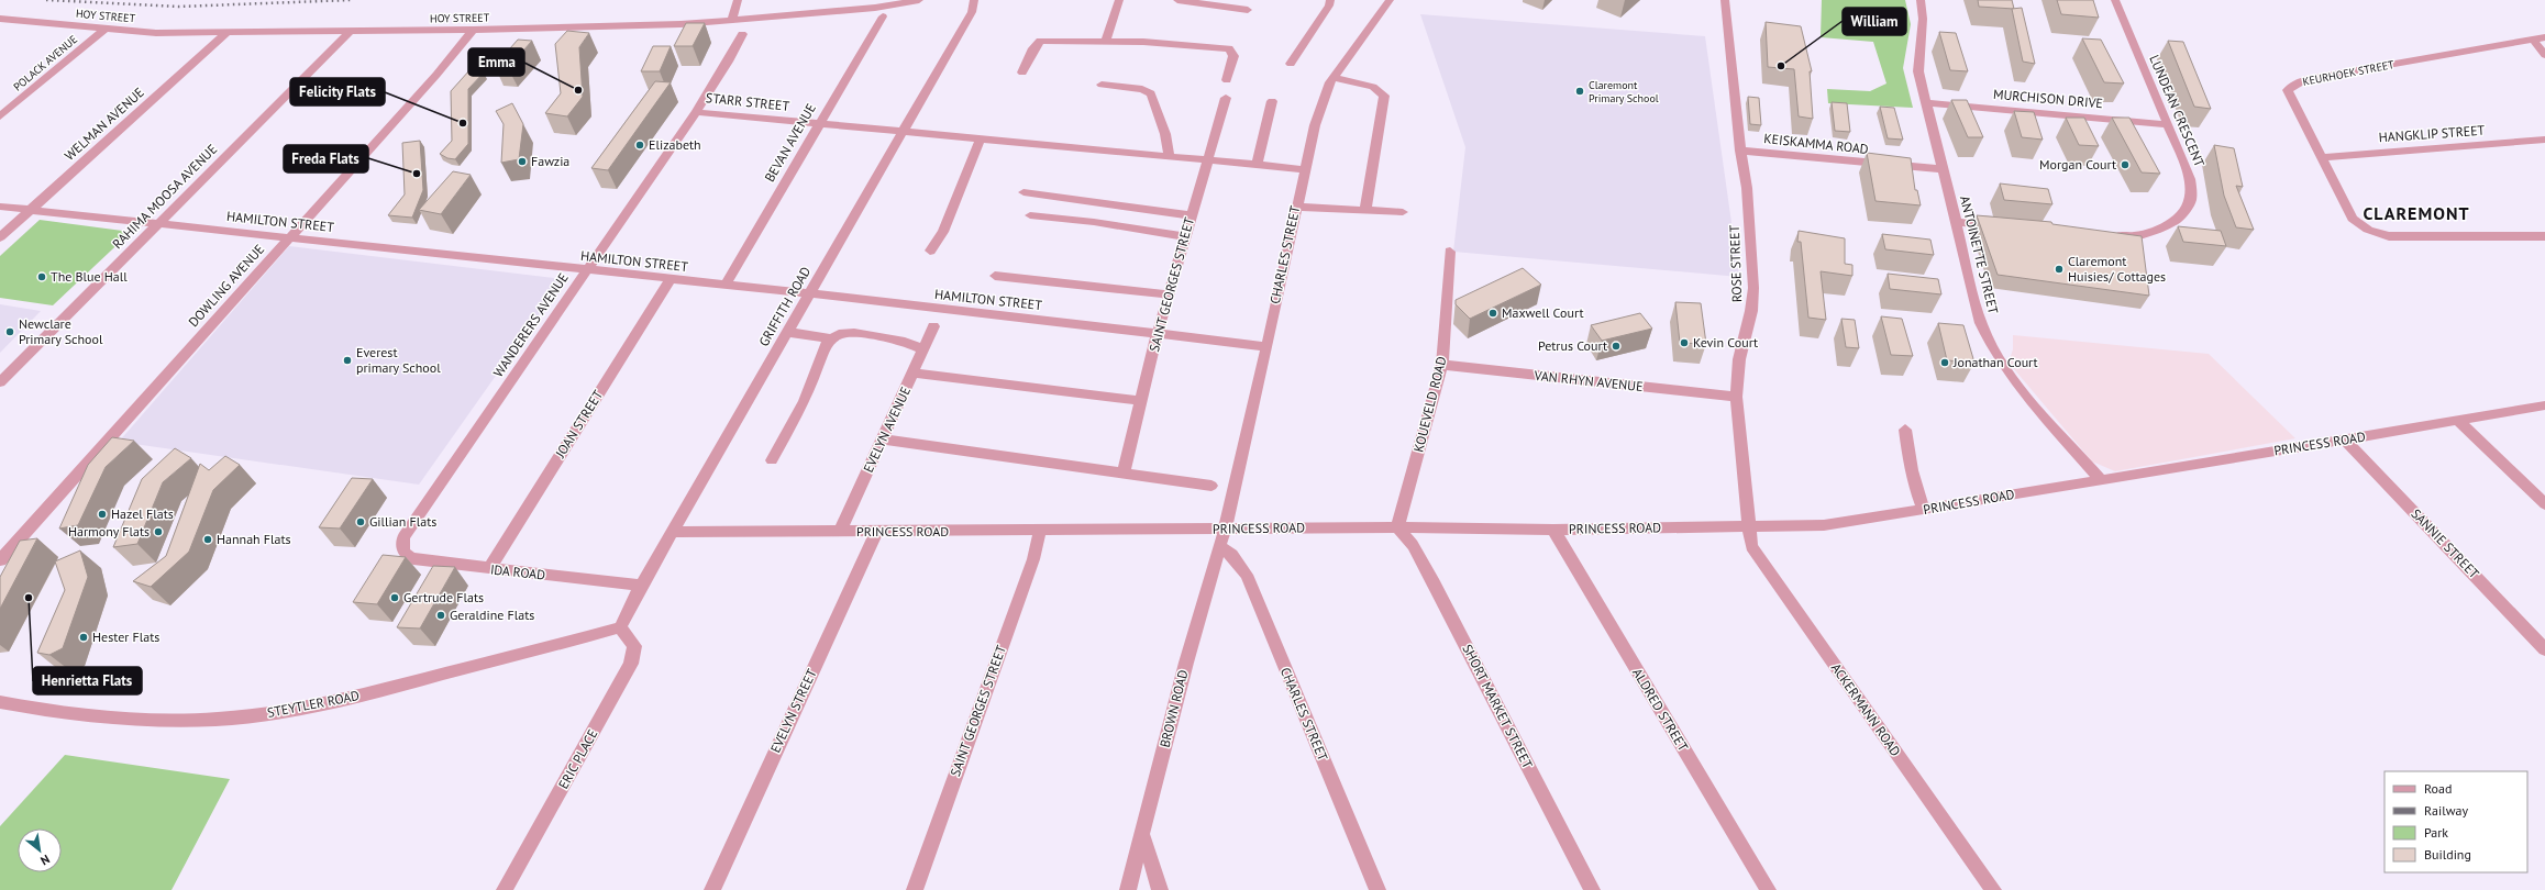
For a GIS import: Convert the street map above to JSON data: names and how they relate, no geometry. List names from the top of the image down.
{
  "streets": {
    "street": [
      "HOY STREET",
      "POLACK AVENUE",
      "KEURHOEK STREET",
      "MURCHISON DRIVE",
      "STARR STREET",
      "LUNDEAN CRESCENT",
      "WELMAN AVENUE",
      "HANGKLIP STREET",
      "BEVAN AVENUE",
      "KEISKAMMA ROAD",
      "RAHIMA MOOSA AVENUE",
      "HAMILTON STREET",
      "CHARLES STREET",
      "ANTOINETTE STREET",
      "ROSE STREET",
      "SAINT GEORGES STREET",
      "DOWLING AVENUE",
      "GRIFFITH ROAD",
      "WANDERERS AVENUE",
      "VAN RHYN AVENUE",
      "KOUEVELD ROAD",
      "JOAN STREET",
      "EVELYN AVENUE",
      "PRINCESS ROAD",
      "SANNIE STREET",
      "IDA ROAD",
      "STEYTLER ROAD",
      "SHORT MARKET STREET",
      "BROWN ROAD",
      "ALDRED STREET",
      "ACKERMANN ROAD",
      "EVELYN STREET",
      "ERIC PLACE"
    ]
  },
  "crossings": [
    ["HOY STREET", "POLACK AVENUE"],
    ["HOY STREET", "WELMAN AVENUE"],
    ["HOY STREET", "RAHIMA MOOSA AVENUE"],
    ["HOY STREET", "DOWLING AVENUE"],
    ["KEURHOEK STREET", "HANGKLIP STREET"],
    ["MURCHISON DRIVE", "LUNDEAN CRESCENT"],
    ["MURCHISON DRIVE", "ANTOINETTE STREET"],
    ["STARR STREET", "BEVAN AVENUE"],
    ["STARR STREET", "CHARLES STREET"],
    ["STARR STREET", "SAINT GEORGES STREET"],
    ["STARR STREET", "GRIFFITH ROAD"],
    ["STARR STREET", "WANDERERS AVENUE"],
    ["WELMAN AVENUE", "HAMILTON STREET"],
    ["BEVAN AVENUE", "HAMILTON STREET"],
    ["KEISKAMMA ROAD", "ANTOINETTE STREET"],
    ["KEISKAMMA ROAD", "ROSE STREET"],
    ["RAHIMA MOOSA AVENUE", "HAMILTON STREET"],
    ["HAMILTON STREET", "CHARLES STREET"],
    ["HAMILTON STREET", "SAINT GEORGES STREET"],
    ["HAMILTON STREET", "DOWLING AVENUE"],
    ["HAMILTON STREET", "GRIFFITH ROAD"],
    ["HAMILTON STREET", "WANDERERS AVENUE"],
    ["HAMILTON STREET", "JOAN STREET"],
    ["CHARLES STREET", "PRINCESS ROAD"],
    ["CHARLES STREET", "BROWN ROAD"],
    ["ANTOINETTE STREET", "PRINCESS ROAD"],
    ["ROSE STREET", "VAN RHYN AVENUE"],
    ["ROSE STREET", "PRINCESS ROAD"],
    ["ROSE STREET", "ACKERMANN ROAD"],
    ["SAINT GEORGES STREET", "PRINCESS ROAD"],
    ["GRIFFITH ROAD", "PRINCESS ROAD"],
    ["GRIFFITH ROAD", "IDA ROAD"],
    ["GRIFFITH ROAD", "STEYTLER ROAD"],
    ["GRIFFITH ROAD", "ERIC PLACE"],
    ["WANDERERS AVENUE", "IDA ROAD"],
    ["VAN RHYN AVENUE", "KOUEVELD ROAD"],
    ["KOUEVELD ROAD", "PRINCESS ROAD"],
    ["KOUEVELD ROAD", "SHORT MARKET STREET"],
    ["JOAN STREET", "IDA ROAD"],
    ["EVELYN AVENUE", "PRINCESS ROAD"],
    ["PRINCESS ROAD", "SANNIE STREET"],
    ["PRINCESS ROAD", "SHORT MARKET STREET"],
    ["PRINCESS ROAD", "BROWN ROAD"],
    ["PRINCESS ROAD", "ALDRED STREET"],
    ["PRINCESS ROAD", "ACKERMANN ROAD"],
    ["PRINCESS ROAD", "EVELYN STREET"],
    ["STEYTLER ROAD", "ERIC PLACE"]
  ],
  "districts": ["CLAREMONT"],
  "places": [
    "William",
    "Emma",
    "Claremont Primary School",
    "Felicity Flats",
    "Elizabeth",
    "Fawzia",
    "Morgan Court",
    "Freda Flats",
    "Claremont Huisies/ Cottages",
    "The Blue Hall",
    "Maxwell Court",
    "Newclare Primary School",
    "Kevin Court",
    "Petrus Court",
    "Everest primary School",
    "Jonathan Court",
    "Hazel Flats",
    "Gillian Flats",
    "Harmony Flats",
    "Hannah Flats",
    "Henrietta Flats",
    "Gertrude Flats",
    "Geraldine Flats",
    "Hester Flats"
  ],
  "legend": [
    "Road",
    "Railway",
    "Park",
    "Building"
  ],
  "north": "bottom right"
}
